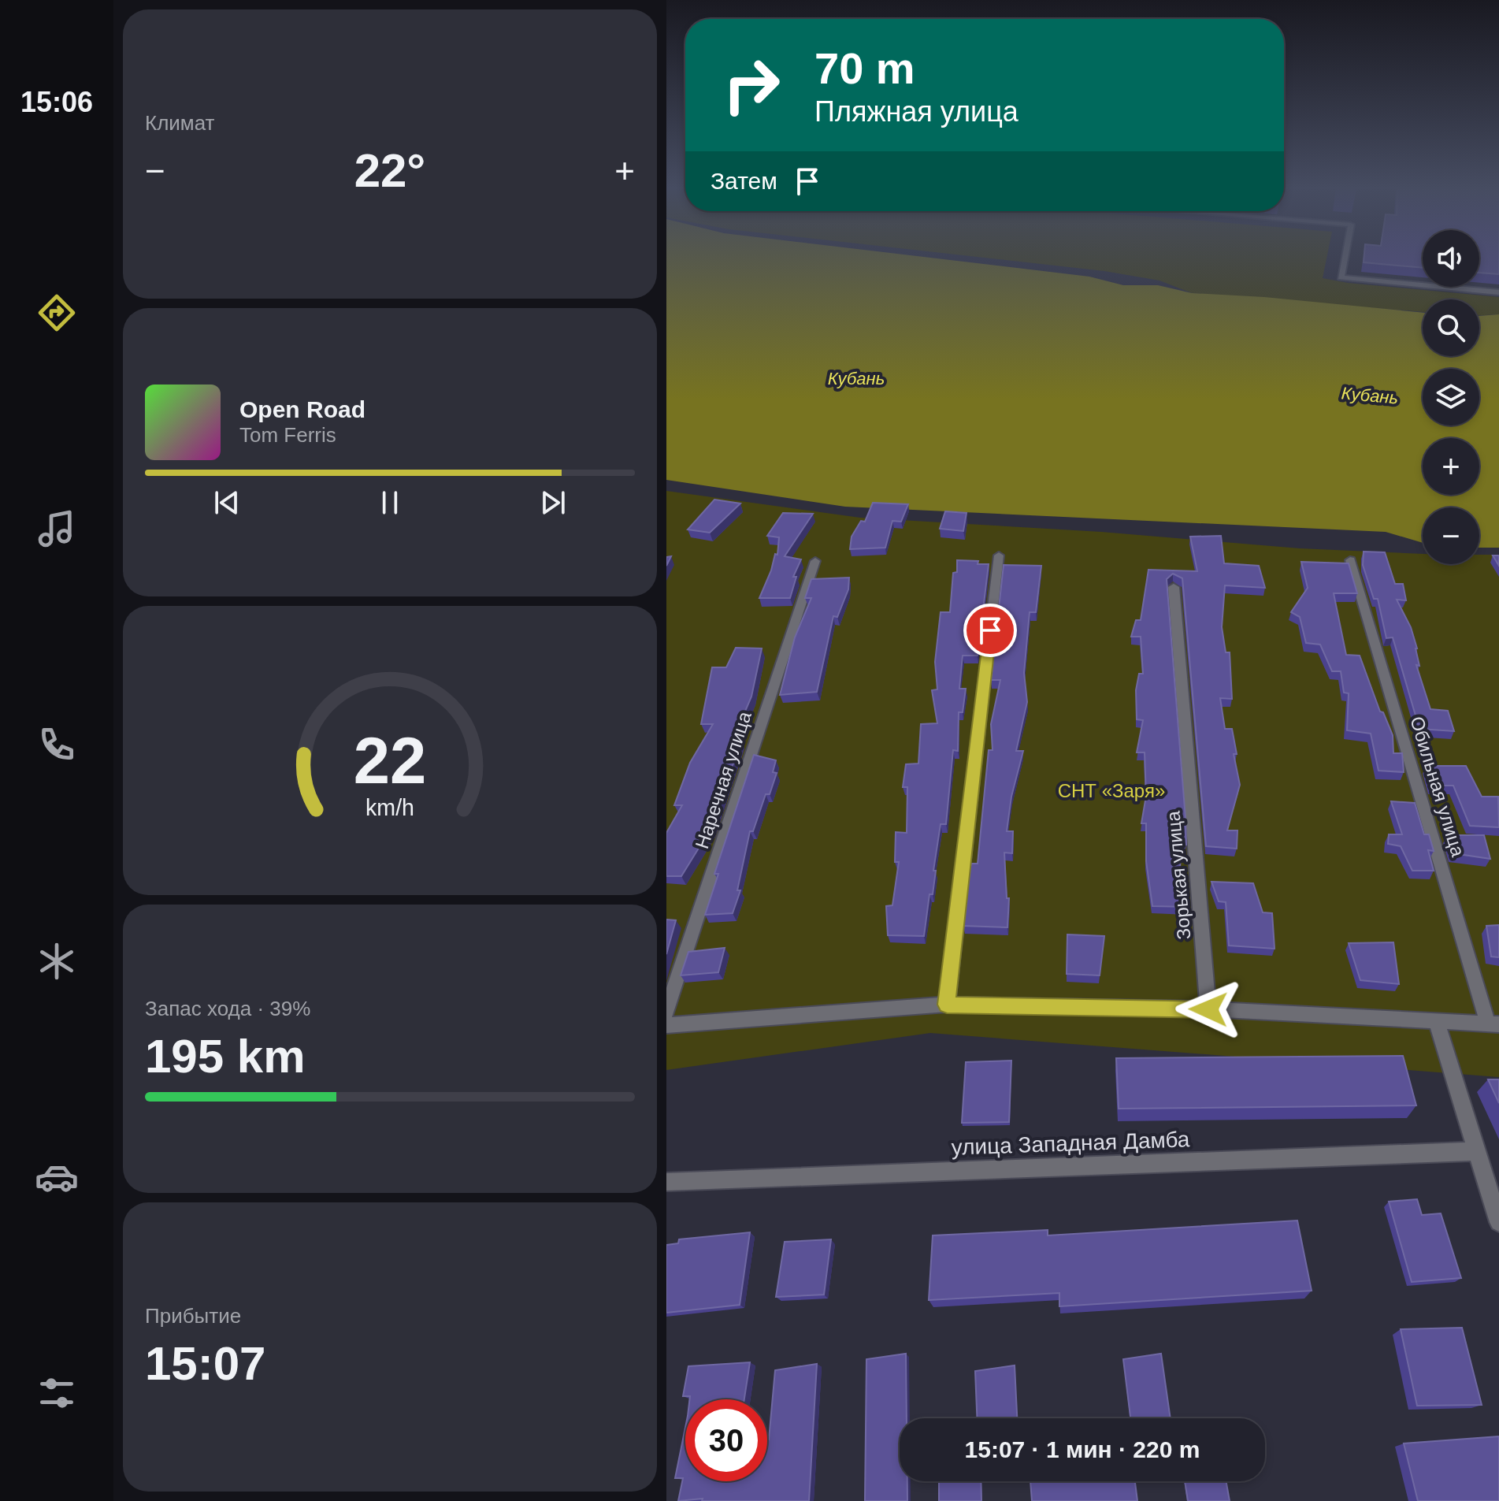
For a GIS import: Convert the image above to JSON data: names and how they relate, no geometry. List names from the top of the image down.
{
  "streets": {
    "street": [
      "Наречная улица",
      "Обильная улица",
      "Зорькая улица",
      "улица Западная Дамба"
    ]
  },
  "water": ["Кубань"],
  "parks": ["СНТ «Заря»"],
  "page": {
    "tabs": "15:06",
    "tile": [
      "Климат",
      ["Запас хода · 39%", "195 km"],
      ["Прибытие", "15:07"]
    ],
    "turn": ["70 m", "Пляжная улица"],
    "heat": ["−", "22°", "+"],
    "then": "Затем",
    "map_buttons": ["+", "−"],
    "song": ["Open Road", "Tom Ferris"],
    "limit": "30",
    "trip": "15:07 · 1 мин · 220 m",
    "gauge": ["22", "km/h"]
  }
}
